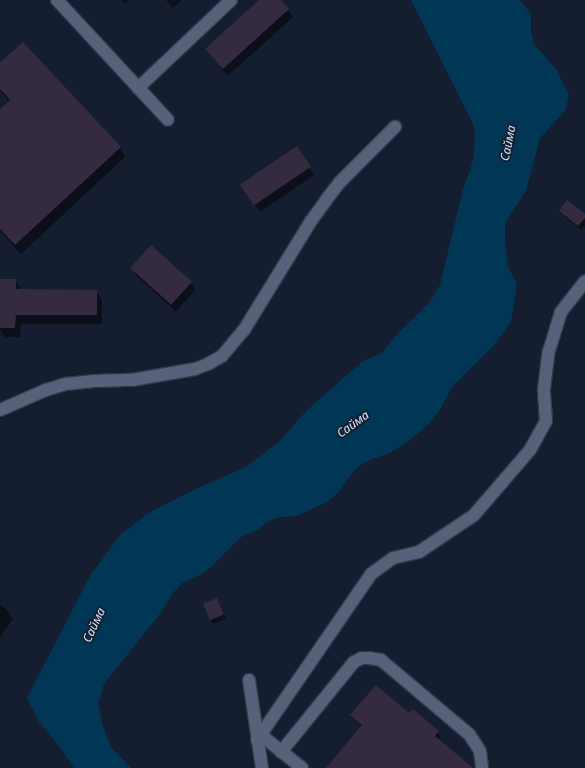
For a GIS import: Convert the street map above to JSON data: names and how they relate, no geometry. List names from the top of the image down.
{
  "water": ["Сайма"]
}
